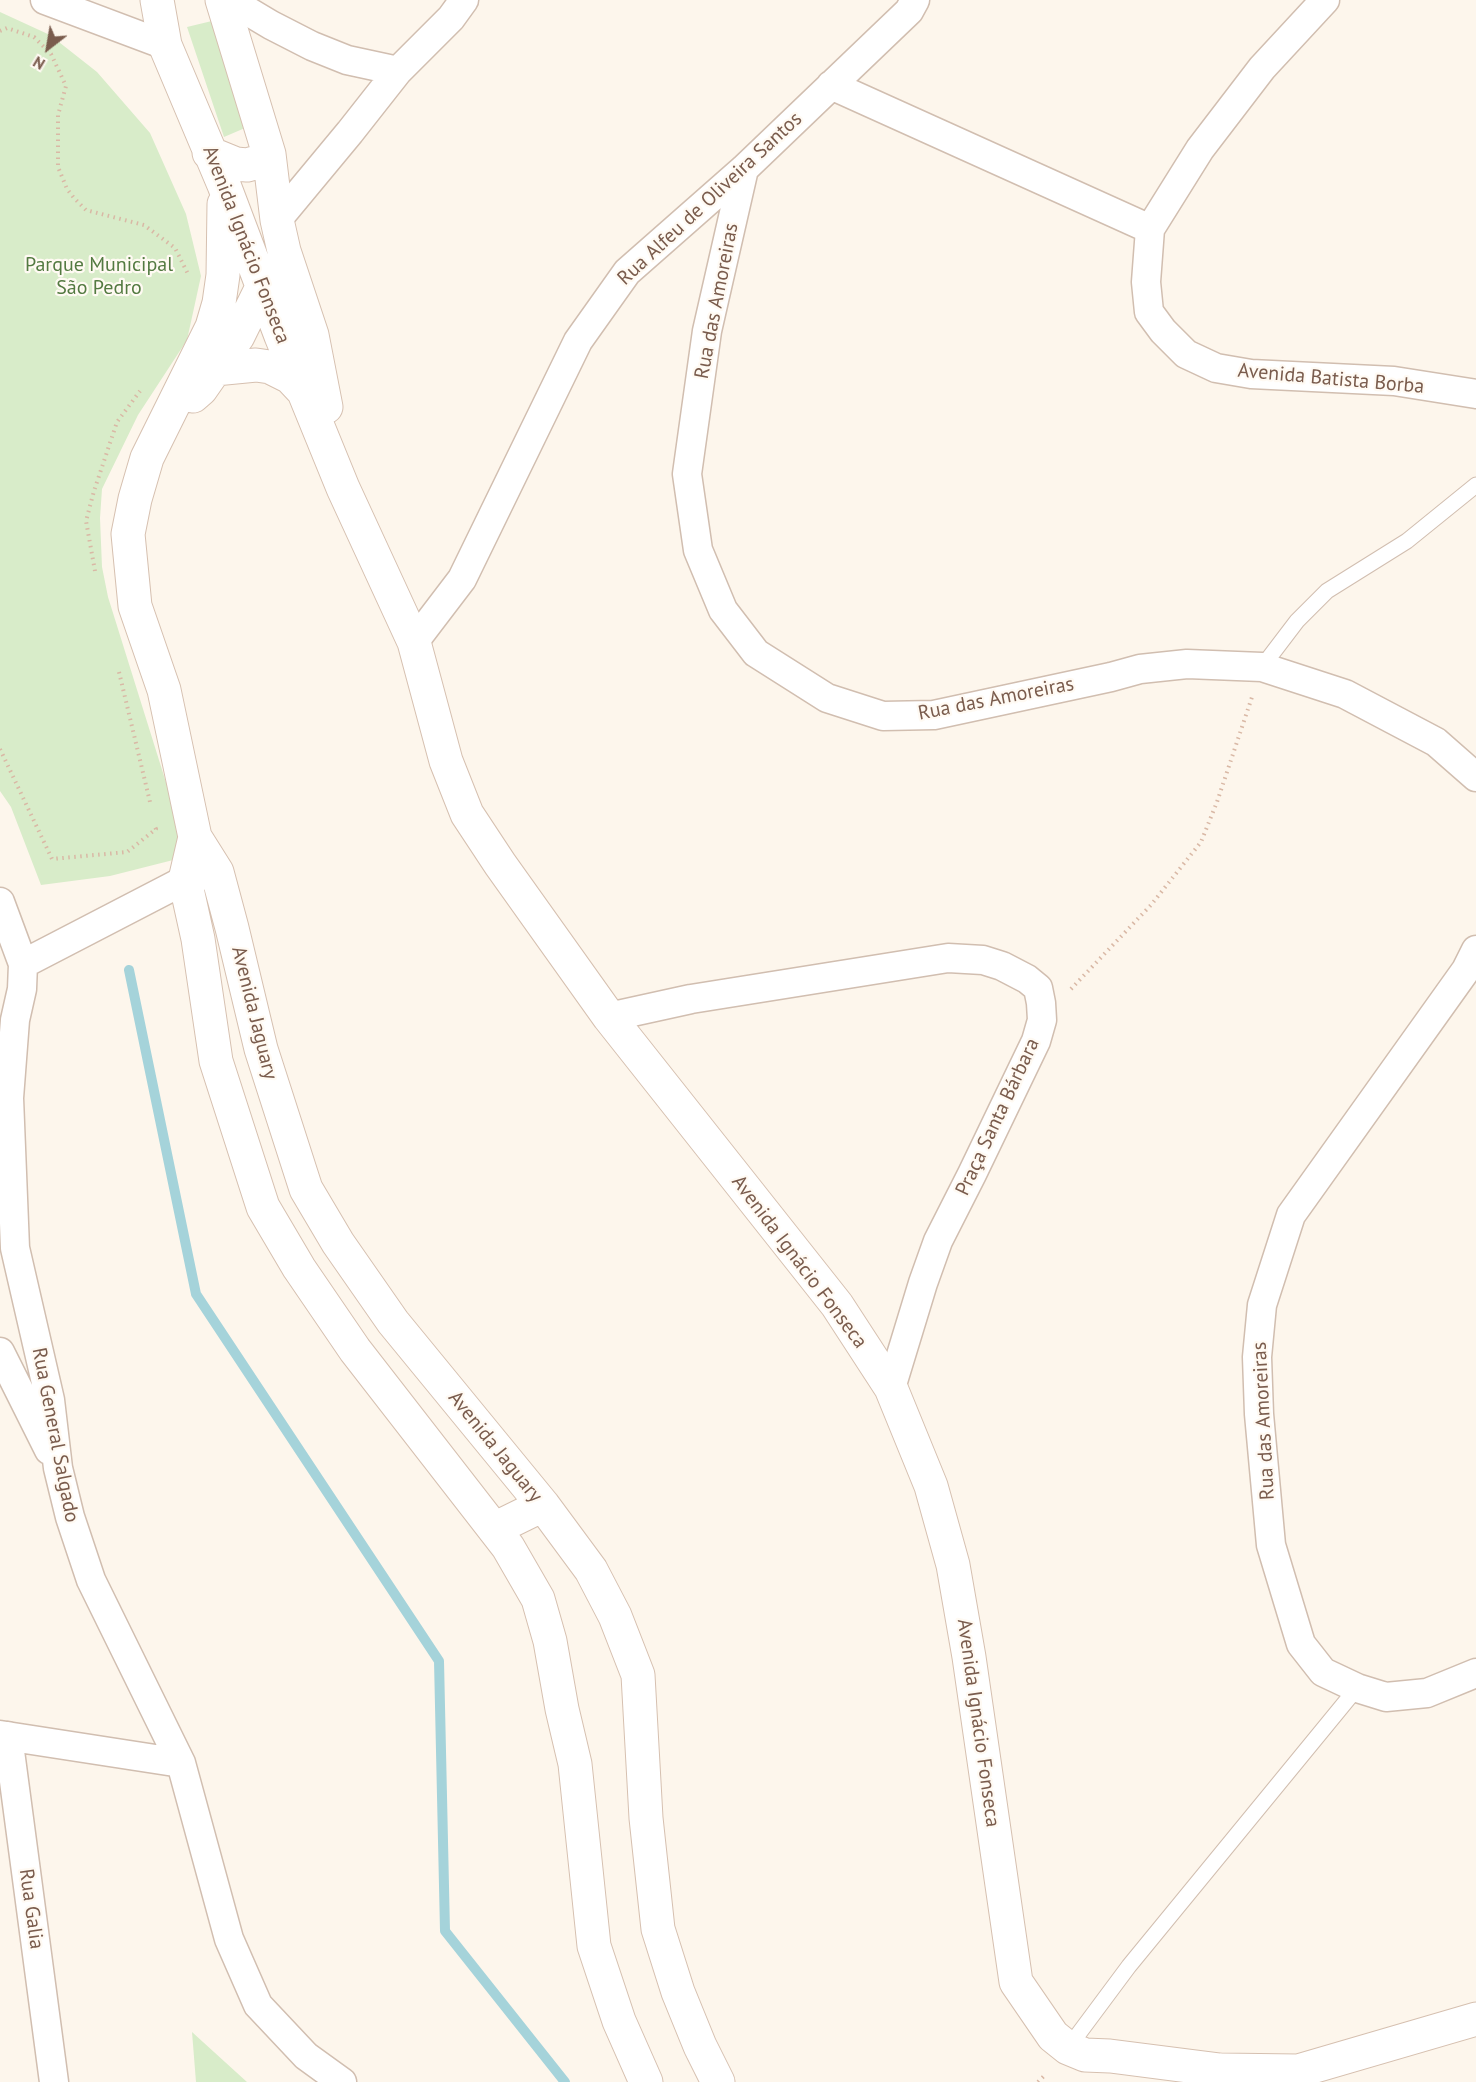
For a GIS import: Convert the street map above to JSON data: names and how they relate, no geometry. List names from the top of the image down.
{
  "streets": {
    "street": [
      "Rua Alfeu de Oliveira Santos",
      "Avenida Ignácio Fonseca",
      "Rua das Amoreiras",
      "Avenida Batista Borba",
      "Avenida Jaguary",
      "Praça Santa Bárbara",
      "Rua General Salgado",
      "Rua Galia"
    ]
  },
  "crossings": [
    ["Rua Alfeu de Oliveira Santos", "Avenida Ignácio Fonseca"],
    ["Rua Alfeu de Oliveira Santos", "Rua das Amoreiras"],
    ["Avenida Ignácio Fonseca", "Avenida Jaguary"],
    ["Avenida Ignácio Fonseca", "Praça Santa Bárbara"]
  ],
  "parks": ["Parque Municipal São Pedro"],
  "north": "bottom left"
}
